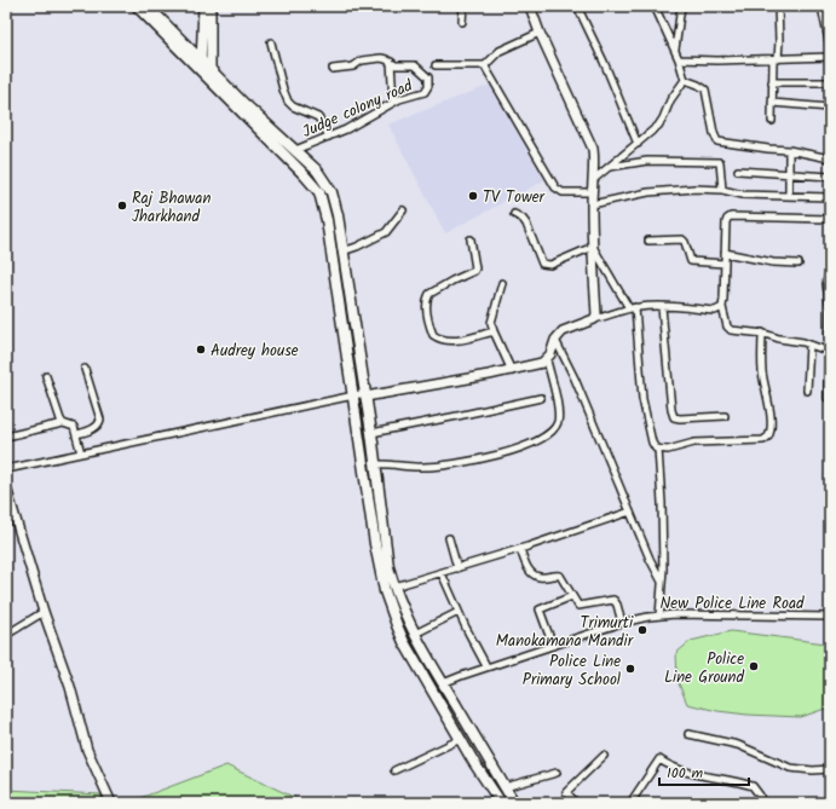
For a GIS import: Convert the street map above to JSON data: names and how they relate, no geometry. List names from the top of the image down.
{
  "streets": {
    "street": ["Judge colony road", "New Police Line Road"]
  },
  "places": [
    "TV Tower",
    "Raj Bhawan Jharkhand",
    "Audrey house",
    "Trimurti Manokamana Mandir",
    "Police Line Ground",
    "Police Line Primary School"
  ],
  "scale_bar": "100 m"
}
